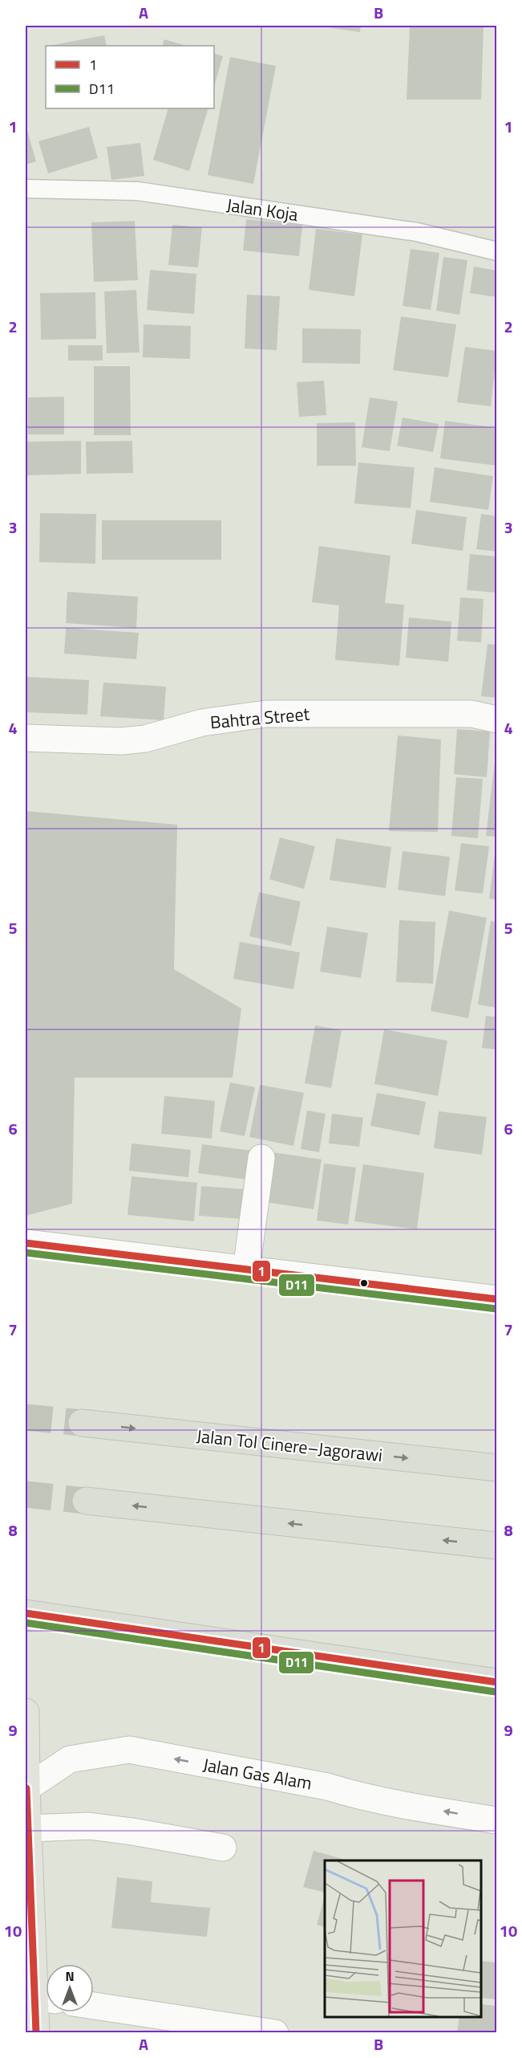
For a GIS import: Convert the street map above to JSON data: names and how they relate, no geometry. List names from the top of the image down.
{
  "streets": {
    "highway": ["Jalan Tol Cinere–Jagorawi"],
    "street": ["Bahtra Street", "Jalan Gas Alam"],
    "lane": ["Jalan Koja"]
  },
  "lines": ["transit line 1", "transit line D11"],
  "legend": ["1", "D11"],
  "north": "top",
  "grid": {
    "columns": ["A", "B"],
    "rows": [
      "1",
      "2",
      "3",
      "4",
      "5",
      "6",
      "7",
      "8",
      "9",
      "10"
    ]
  }
}
